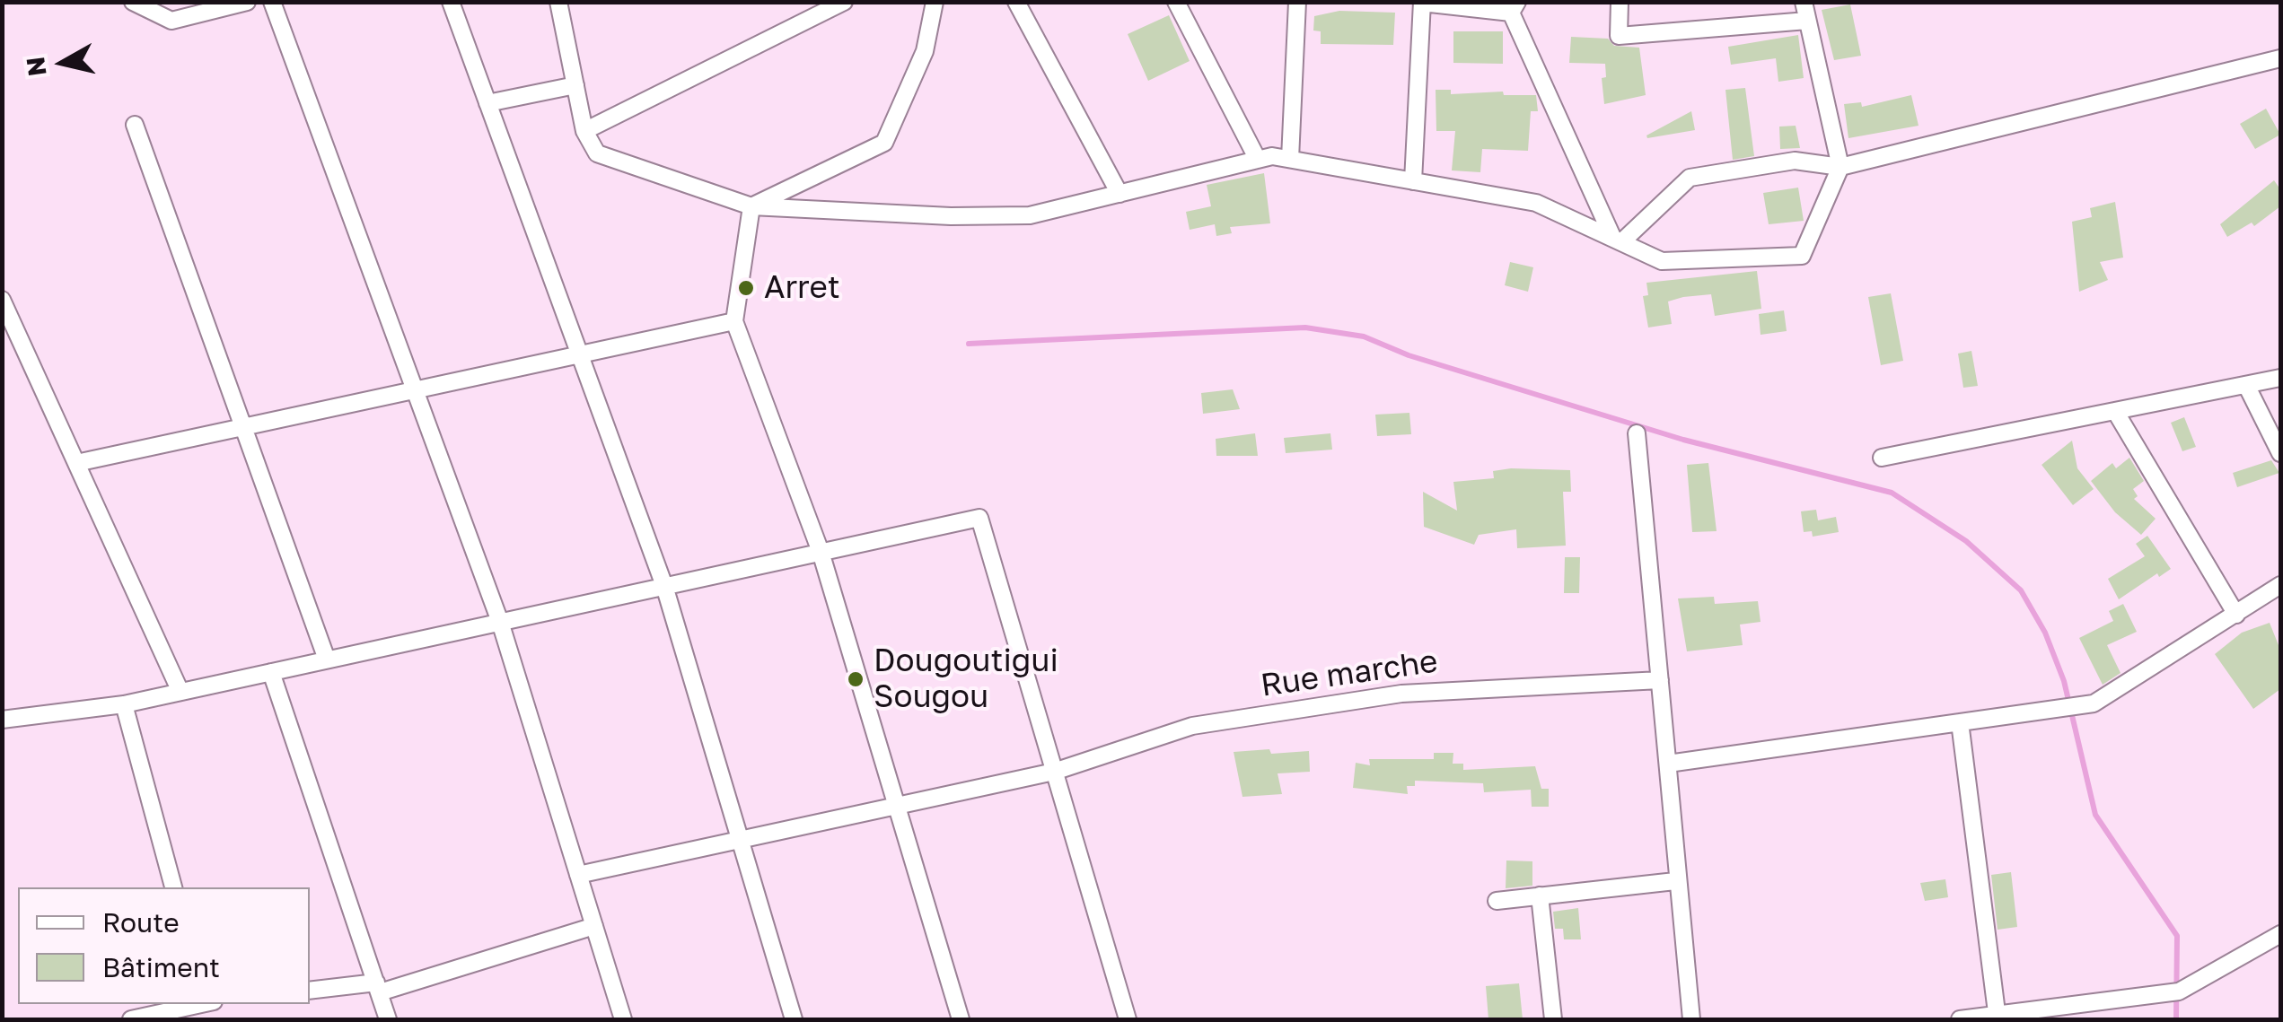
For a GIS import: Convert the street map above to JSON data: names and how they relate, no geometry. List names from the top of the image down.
{
  "streets": {
    "street": ["Rue marche"]
  },
  "places": ["Arret", "Dougoutigui Sougou"],
  "legend": ["Route", "Bâtiment"],
  "north": "left"
}
